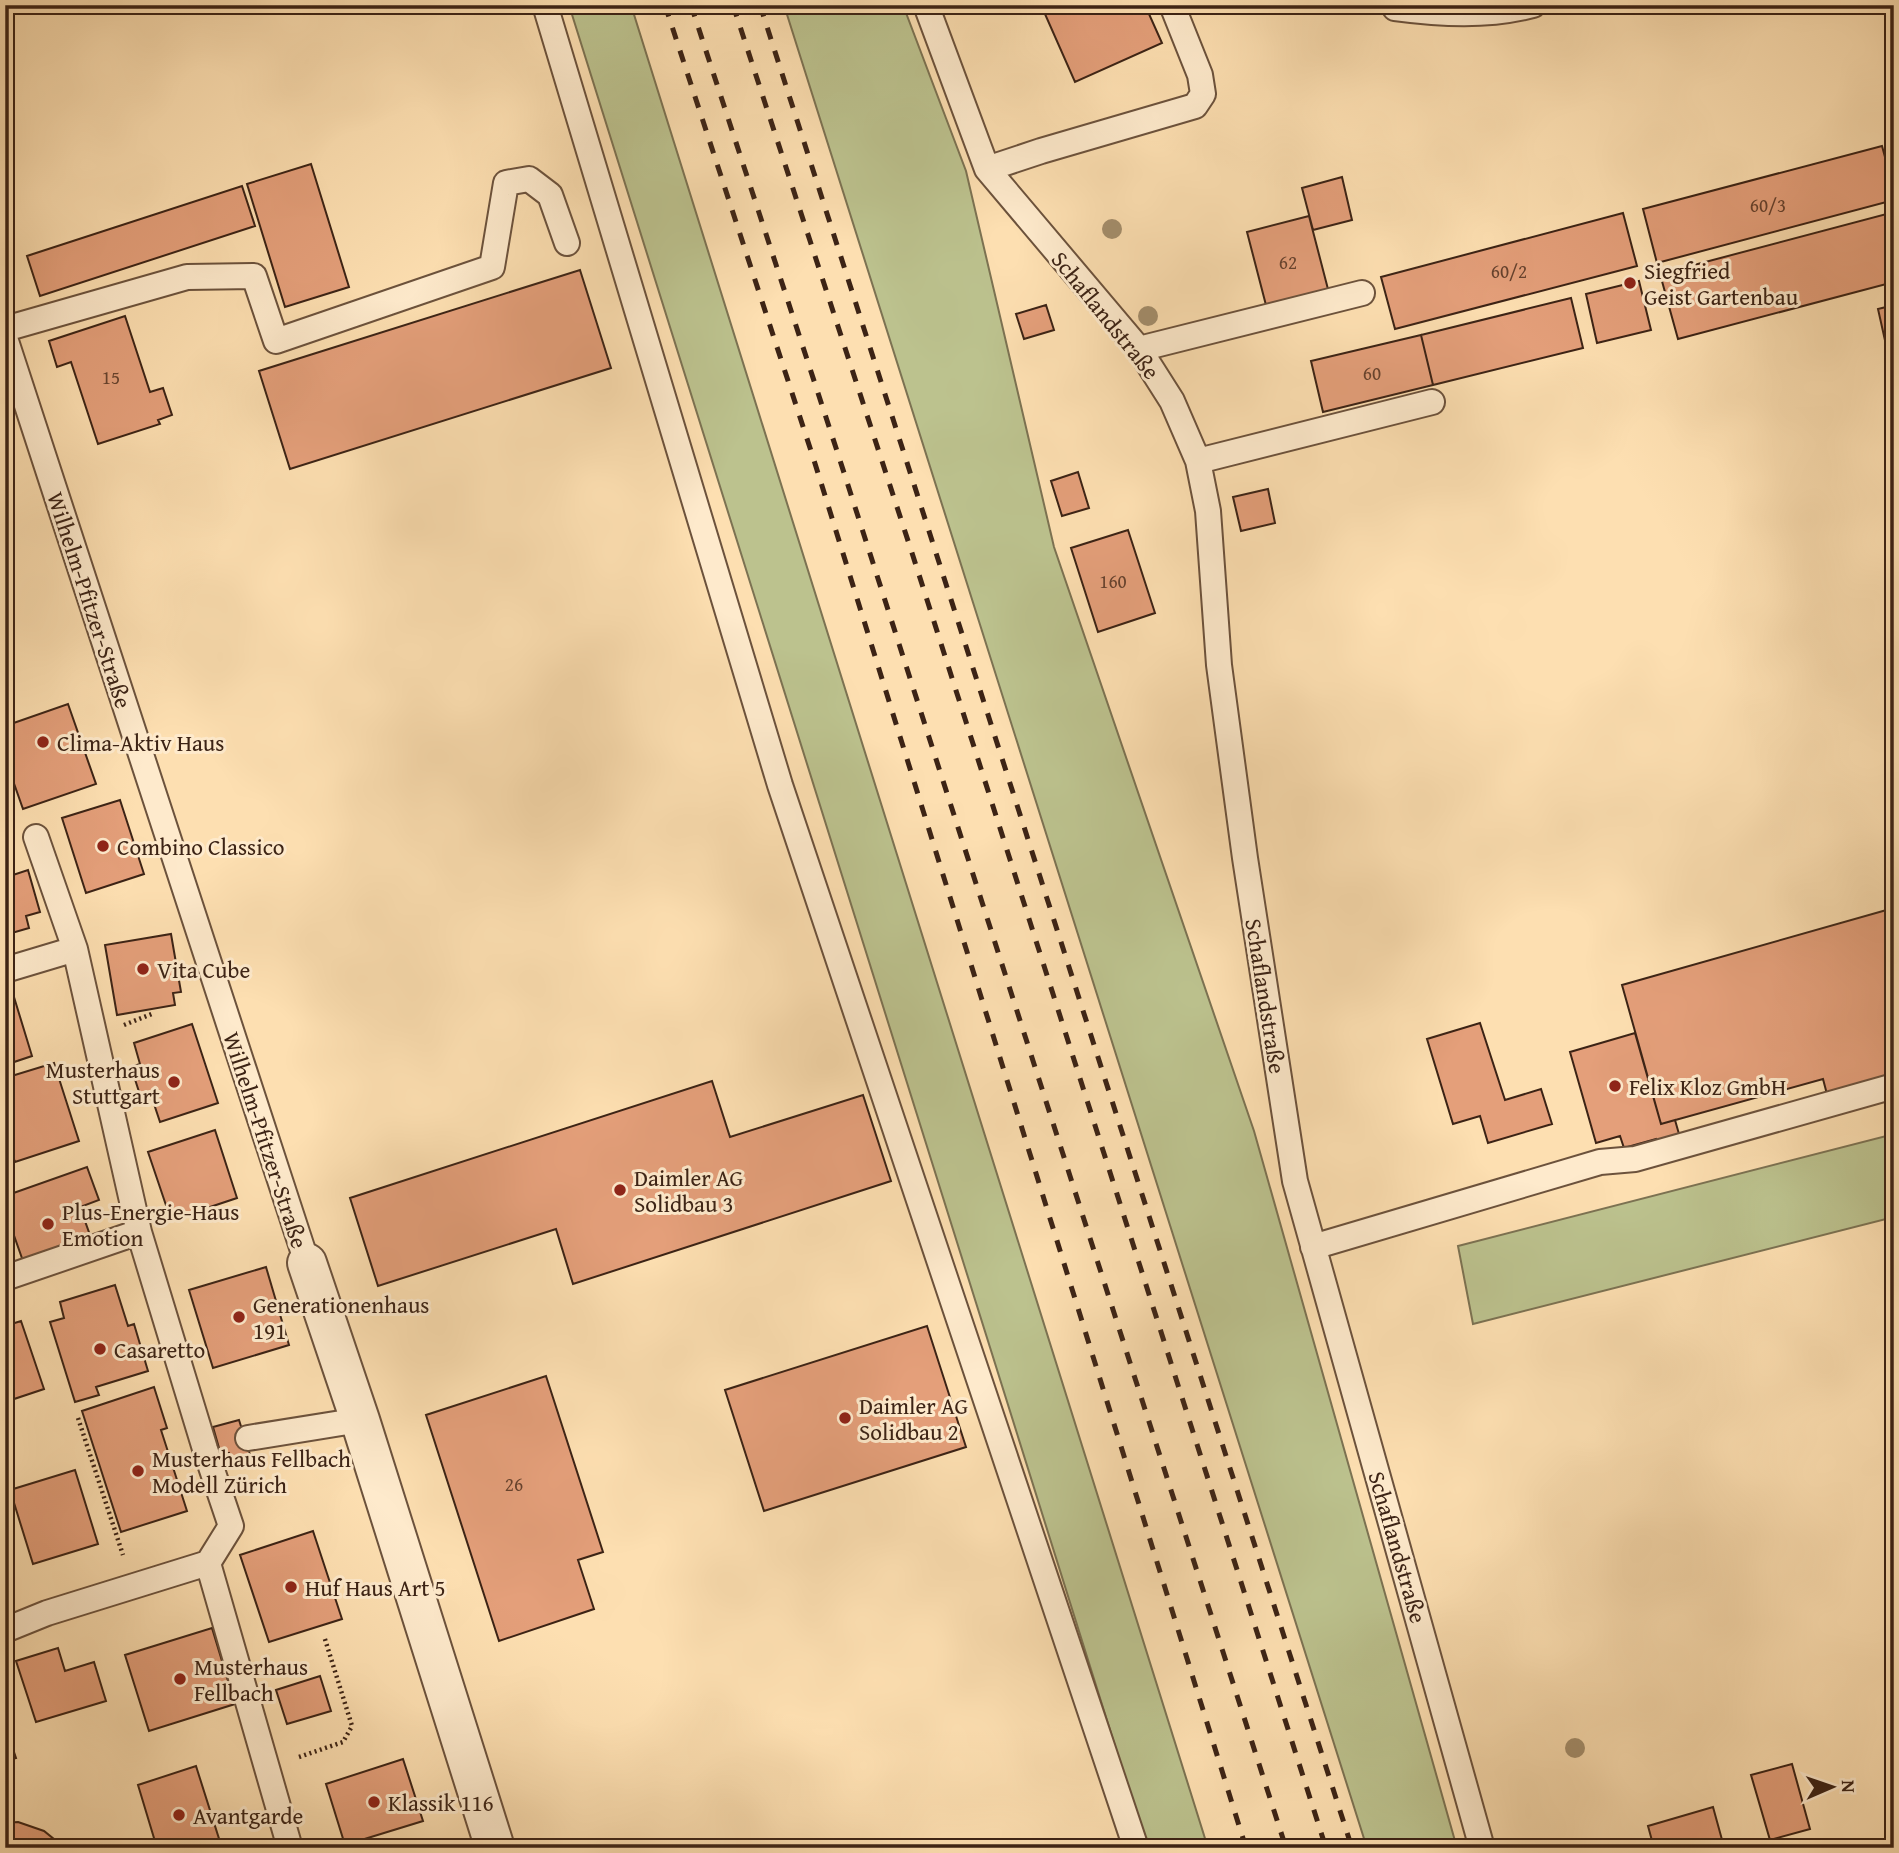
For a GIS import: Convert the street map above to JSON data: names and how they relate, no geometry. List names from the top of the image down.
{
  "streets": {
    "street": ["Wilhelm-Pfitzer-Straße"],
    "lane": ["Schaflandstraße"]
  },
  "places": [
    "Siegfried Geist Gartenbau",
    "Clima-Aktiv Haus",
    "Combino Classico",
    "Vita Cube",
    "Musterhaus Stuttgart",
    "Felix Kloz GmbH",
    "Daimler AG Solidbau 3",
    "Plus-Energie-Haus Emotion",
    "Generationenhaus 191",
    "Casaretto",
    "Daimler AG Solidbau 2",
    "Musterhaus Fellbach Modell Zürich",
    "Huf Haus Art 5",
    "Musterhaus Fellbach",
    "Klassik 116",
    "Avantgarde"
  ],
  "house_numbers": [
    "60/3",
    "62",
    "60/2",
    "60",
    "15",
    "160",
    "26"
  ],
  "north": "right"
}
